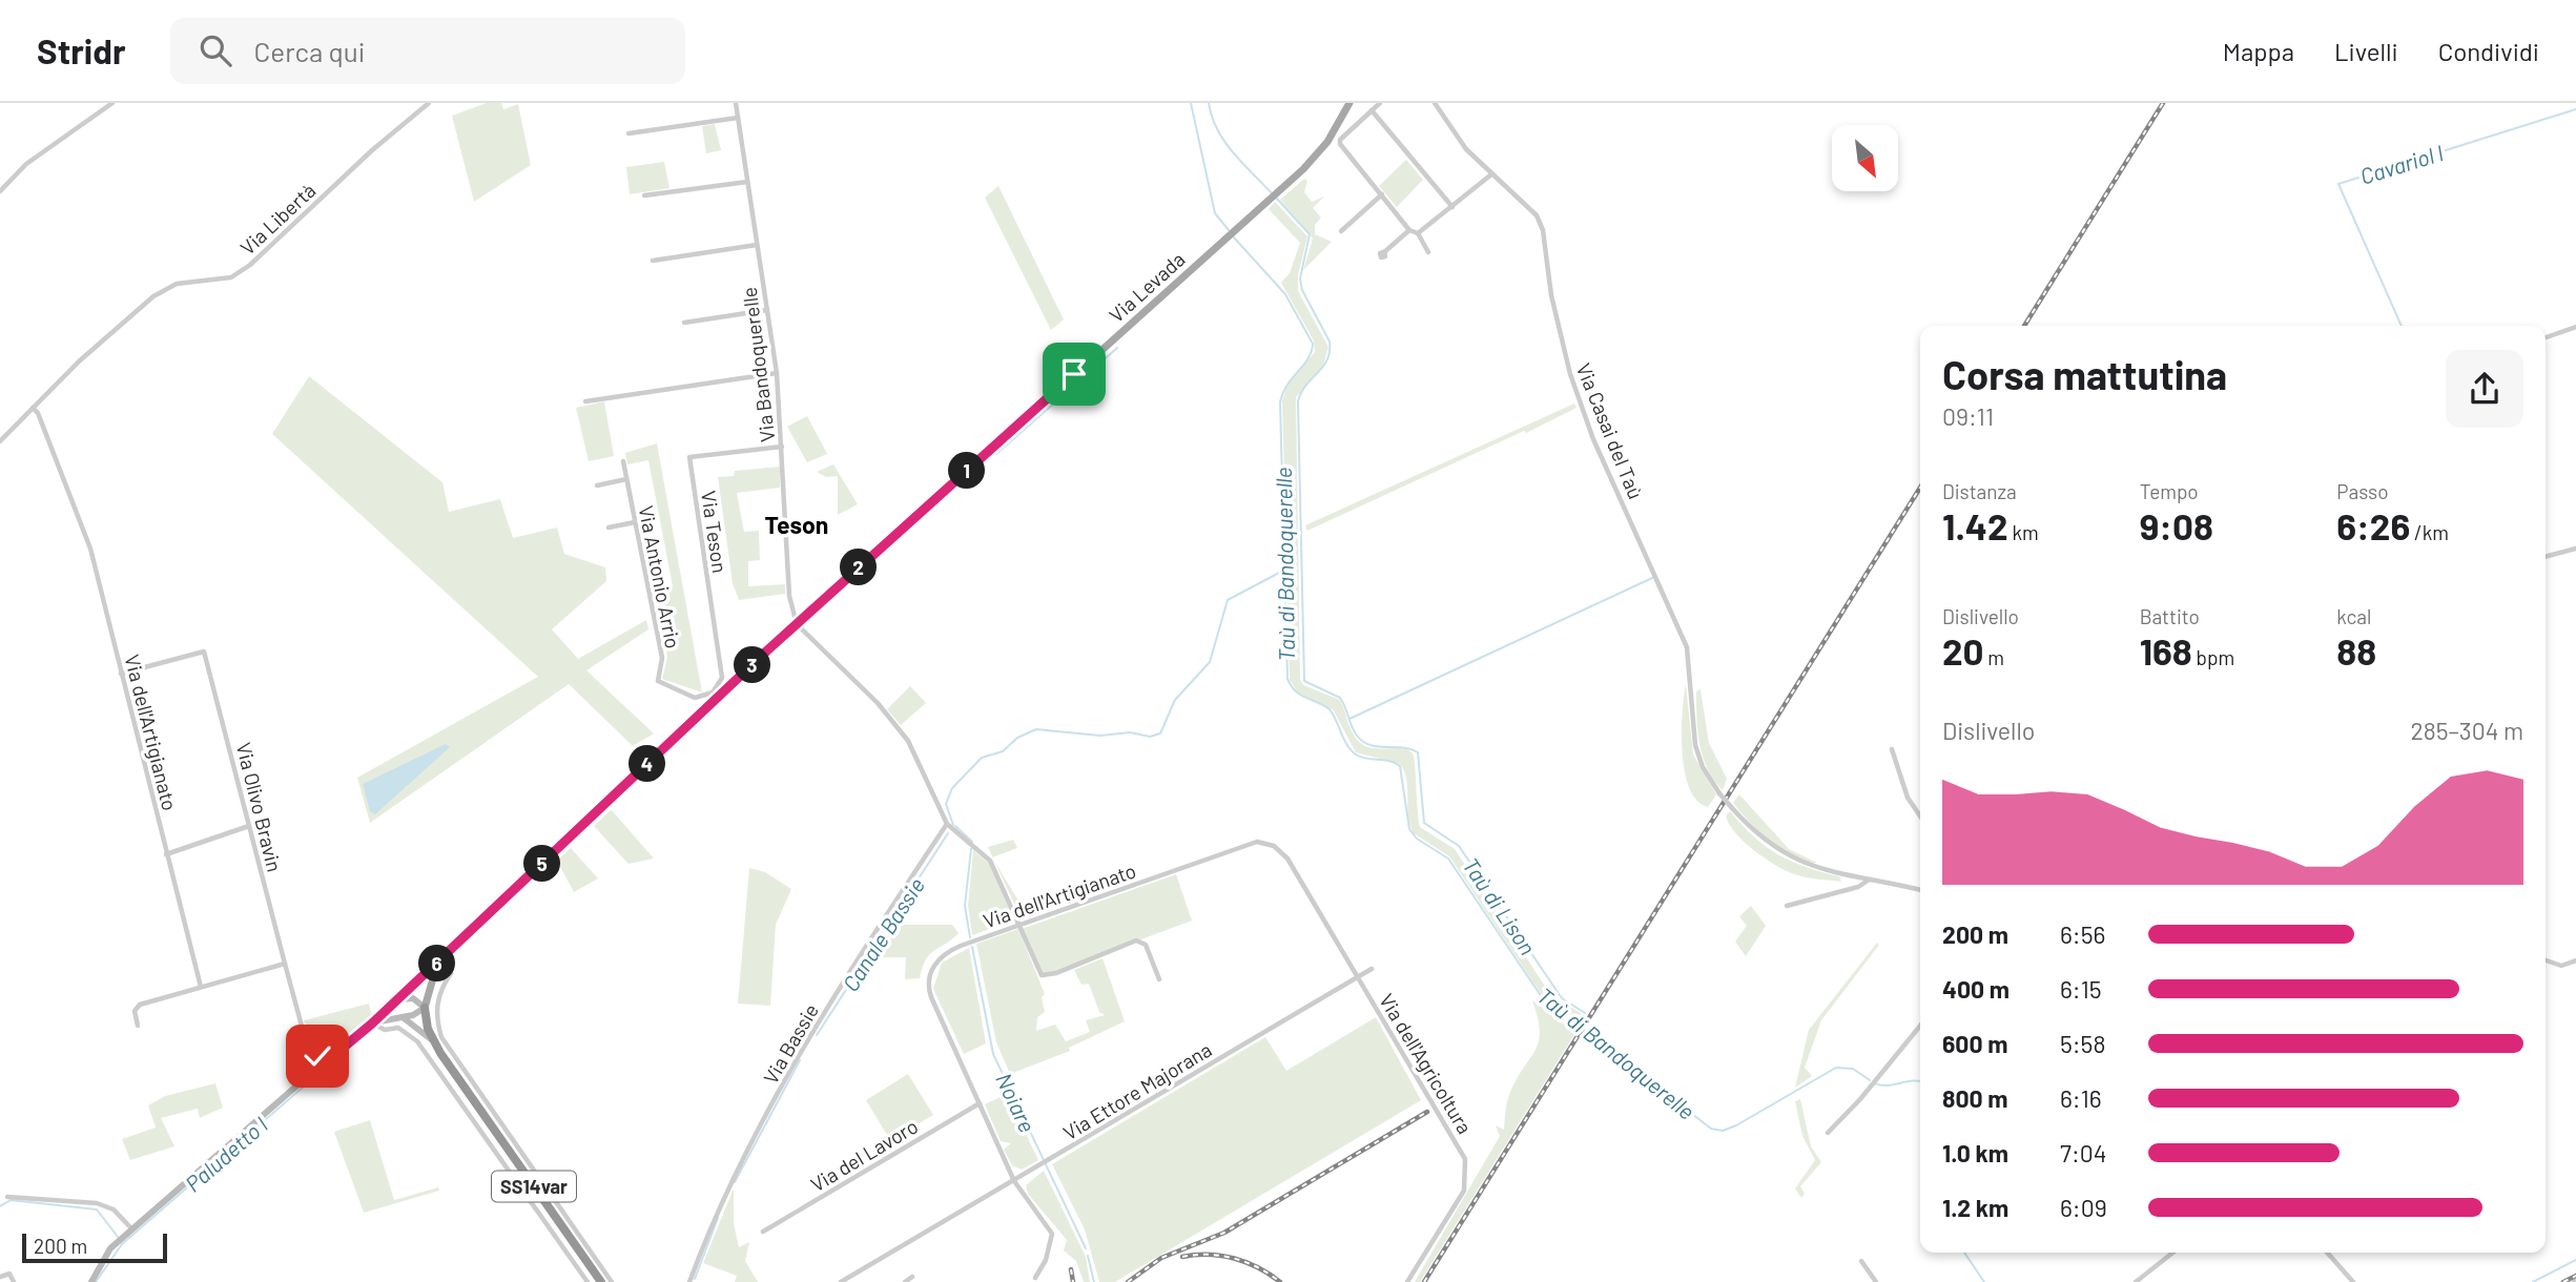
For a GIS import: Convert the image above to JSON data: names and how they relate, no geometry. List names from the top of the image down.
{
  "streets": {
    "highway": ["SS14var"],
    "main road": ["Via Levada"],
    "street": [
      "Via Libertà",
      "Via Bandoquerelle",
      "Via Casai del Taù",
      "Via Teson",
      "Via Antonio Arrio",
      "Via dell'Artigianato",
      "Via Olivo Bravin",
      "Via Bassie",
      "Via dell'Agricoltura",
      "Via Ettore Majorana",
      "Via del Lavoro"
    ]
  },
  "crossings": [
    ["Via Libertà", "Via dell'Artigianato"],
    ["Via Levada", "Via Bandoquerelle"],
    ["Via Levada", "Via Teson"],
    ["Via Levada", "Via Antonio Arrio"],
    ["Via Levada", "Via Olivo Bravin"],
    ["Via Levada", "SS14var"],
    ["Via Bandoquerelle", "Via Teson"],
    ["Via Teson", "Via Antonio Arrio"],
    ["Via dell'Artigianato", "Via Olivo Bravin"],
    ["Via dell'Artigianato", "Via dell'Agricoltura"],
    ["Via dell'Artigianato", "Via Ettore Majorana"],
    ["Via dell'Artigianato", "Via del Lavoro"],
    ["Via dell'Agricoltura", "Via Ettore Majorana"]
  ],
  "districts": ["Teson"],
  "water": [
    "Cavariol I",
    "Taù di Bandoquerelle",
    "Taù di Lison",
    "Canale Bassie",
    "Noiare",
    "Paludetto I"
  ],
  "scale_bar": "200 m",
  "north": "bottom right",
  "page": {
    "header": "Stridr",
    "search": "Cerca qui",
    "nav": ["Mappa", "Livelli", "Condividi"],
    "heading": ["Corsa mattutina", "09:11"],
    "stats": [
      ["Distanza", "1.42 km"],
      ["Tempo", "9:08"],
      ["Passo", "6:26 /km"],
      ["Dislivello", "20 m"],
      ["Battito", "168 bpm"],
      ["kcal", "88"]
    ],
    "pins": [
      "1",
      "2",
      "3",
      "4",
      "5",
      "6"
    ],
    "chart": ["Dislivello", "285–304 m"],
    "list": [
      {
        "name": "200 m",
        "note": "6:56"
      },
      {
        "name": "400 m",
        "note": "6:15"
      },
      {
        "name": "600 m",
        "note": "5:58"
      },
      {
        "name": "800 m",
        "note": "6:16"
      },
      {
        "name": "1.0 km",
        "note": "7:04"
      },
      {
        "name": "1.2 km",
        "note": "6:09"
      }
    ],
    "scale": "200 m"
  }
}
